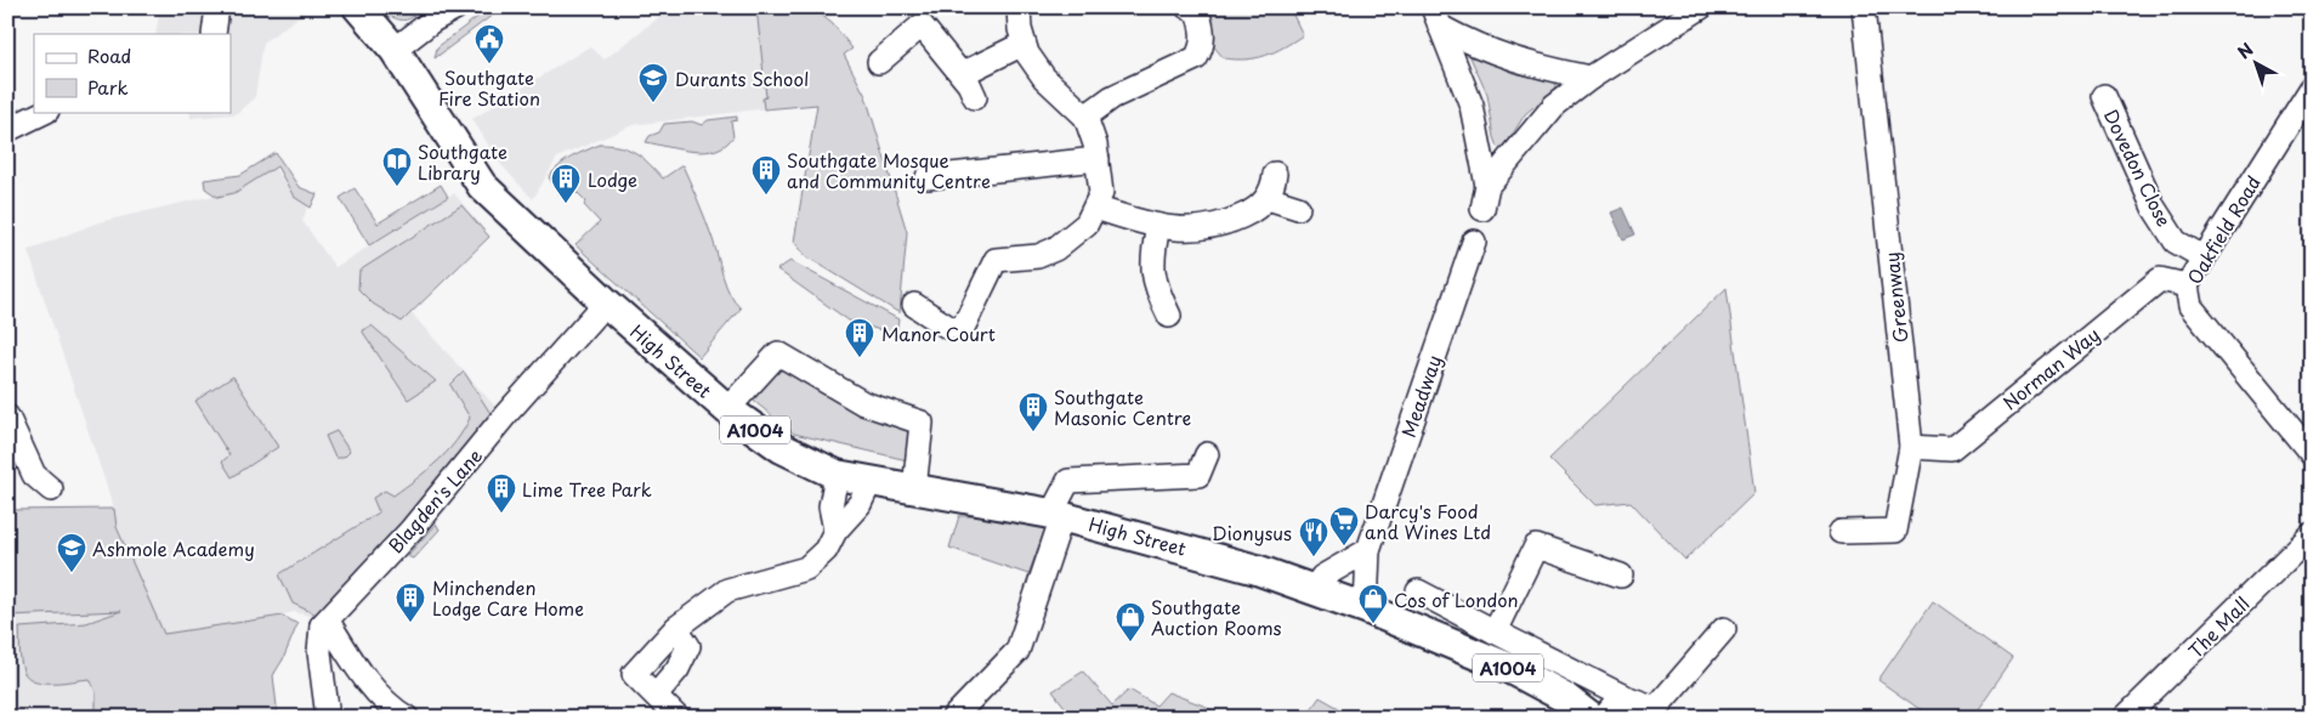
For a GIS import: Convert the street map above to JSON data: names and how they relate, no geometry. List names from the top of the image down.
{
  "streets": {
    "main road": ["High Street", "A1004"],
    "street": [
      "Dovedon Close",
      "Oakfield Road",
      "Greenway",
      "Norman Way",
      "Meadway",
      "Blagden's Lane",
      "The Mall"
    ]
  },
  "crossings": [
    ["Dovedon Close", "Oakfield Road"],
    ["Oakfield Road", "Norman Way"],
    ["Greenway", "Norman Way"],
    ["High Street", "A1004"],
    ["High Street", "Blagden's Lane"],
    ["Meadway", "A1004"]
  ],
  "places": {
    "public building": ["Southgate Fire Station"],
    "school or university": ["Durants School", "Ashmole Academy"],
    "library": ["Southgate Library"],
    "building": [
      "Southgate Mosque and Community Centre",
      "Lodge",
      "Manor Court",
      "Southgate Masonic Centre",
      "Lime Tree Park",
      "Minchenden Lodge Care Home"
    ],
    "supermarket": ["Darcy's Food and Wines Ltd"],
    "restaurant": ["Dionysus"],
    "shop": ["Cos of London", "Southgate Auction Rooms"]
  },
  "legend": ["Road", "Park"],
  "north": "top left"
}
